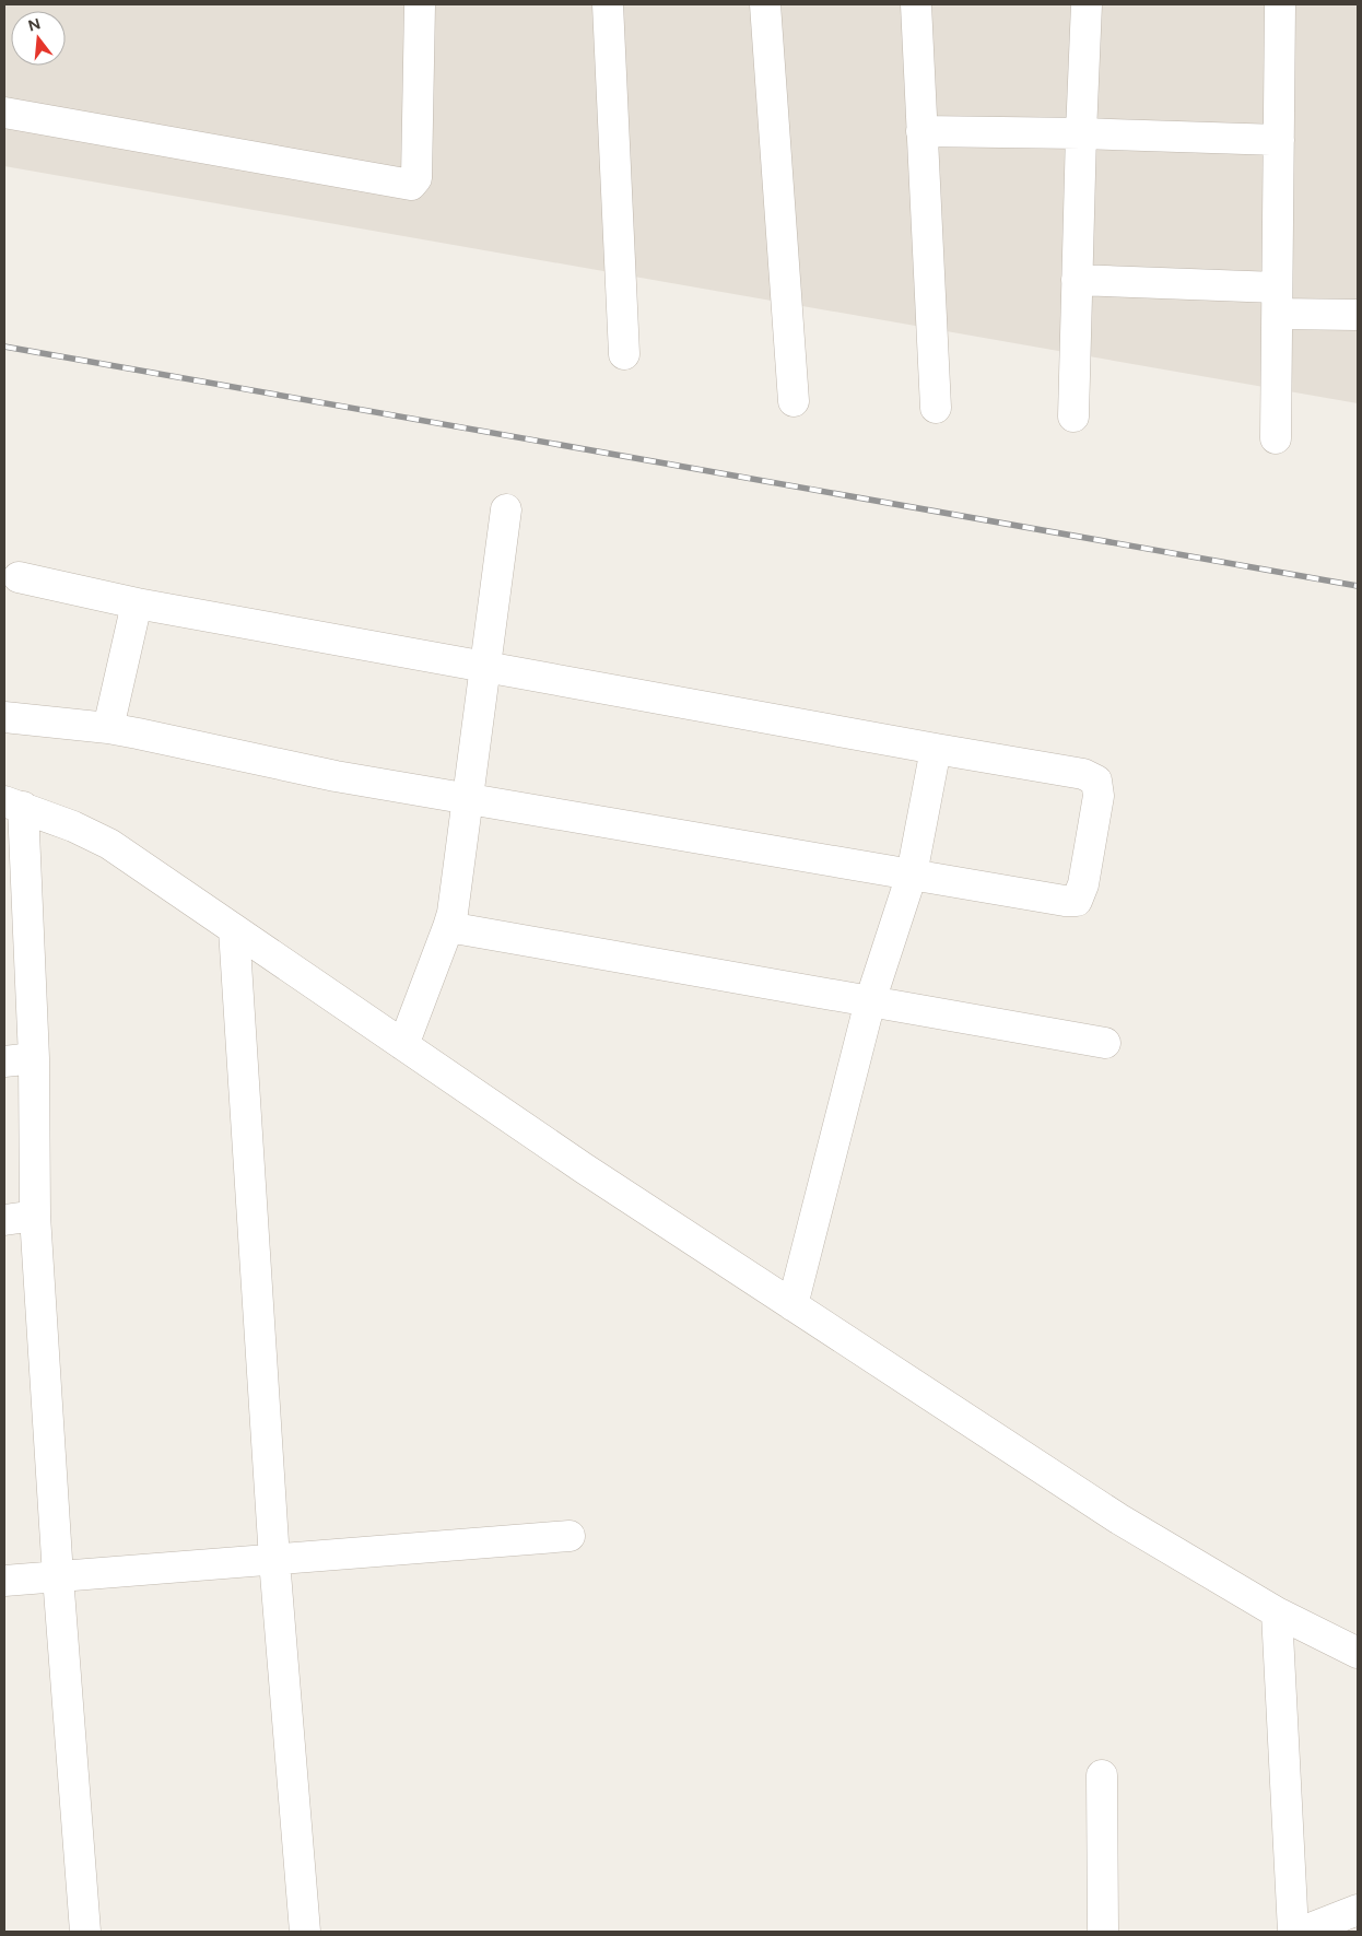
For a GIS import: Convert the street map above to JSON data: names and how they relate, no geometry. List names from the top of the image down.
{
  "north": "top"
}
